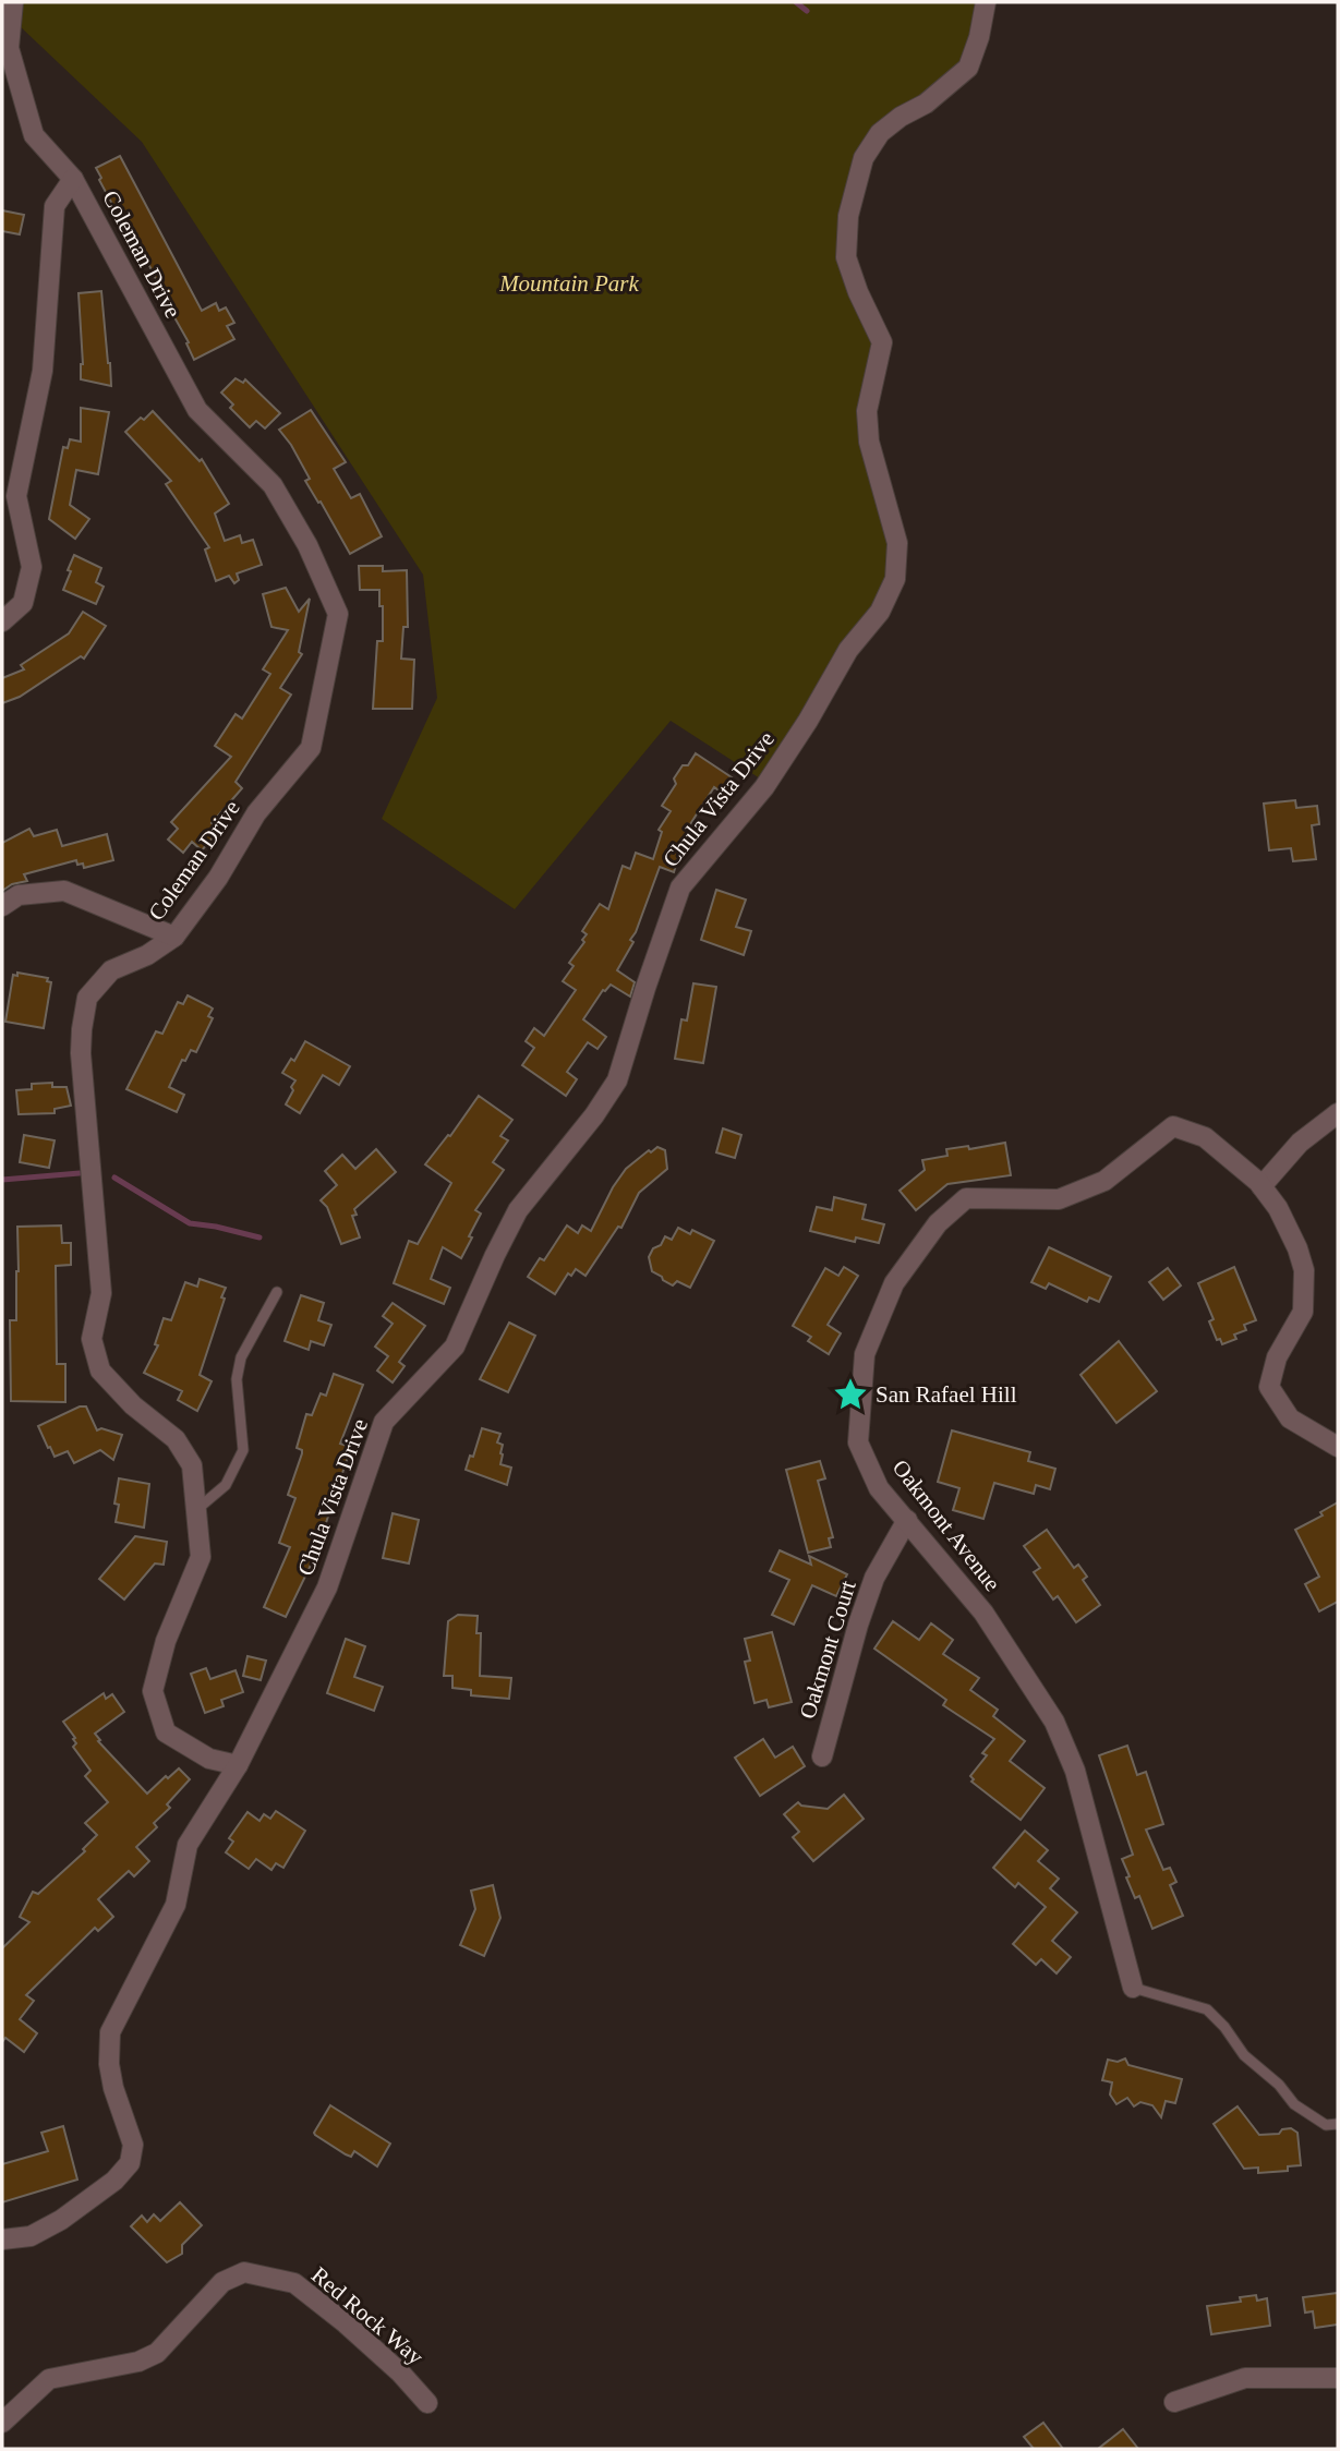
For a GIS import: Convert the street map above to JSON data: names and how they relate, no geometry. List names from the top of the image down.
{
  "streets": {
    "street": [
      "Coleman Drive",
      "Chula Vista Drive",
      "Oakmont Avenue",
      "Oakmont Court",
      "Red Rock Way"
    ]
  },
  "crossings": [
    ["Coleman Drive", "Chula Vista Drive"],
    ["Oakmont Avenue", "Oakmont Court"]
  ],
  "parks": ["Mountain Park"],
  "places": {
    "place": ["San Rafael Hill"]
  }
}
